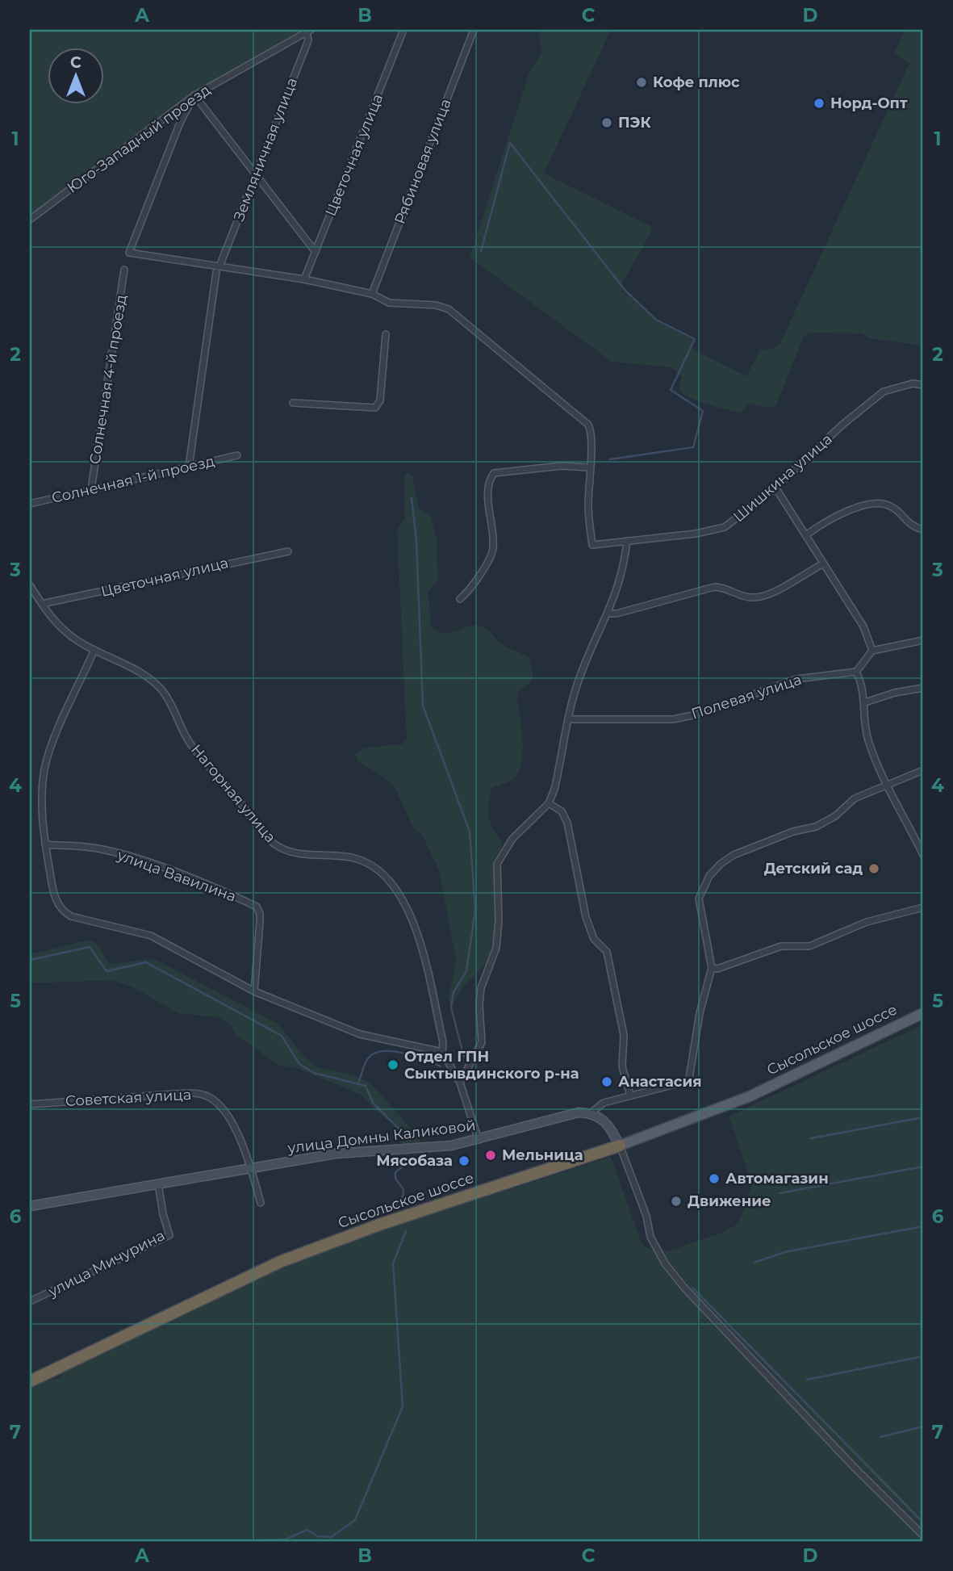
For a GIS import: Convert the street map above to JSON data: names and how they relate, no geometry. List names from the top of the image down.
{
  "streets": {
    "highway": ["Сысольское шоссе"],
    "main road": ["улица Домны Каликовой"],
    "street": [
      "Юго-Западный проезд",
      "Земляничная улица",
      "Цветочная улица",
      "Рябиновая улица",
      "Солнечная 4-й проезд",
      "Шишкина улица",
      "Солнечная 1-й проезд",
      "Полевая улица",
      "Нагорная улица",
      "улица Вавилина",
      "Советская улица",
      "улица Мичурина"
    ]
  },
  "crossings": [
    ["Юго-Западный проезд", "Земляничная улица"],
    ["Юго-Западный проезд", "Шишкина улица"],
    ["Земляничная улица", "Шишкина улица"],
    ["Земляничная улица", "Солнечная 1-й проезд"],
    ["Цветочная улица", "Шишкина улица"],
    ["Цветочная улица", "Нагорная улица"],
    ["Рябиновая улица", "Шишкина улица"],
    ["Солнечная 4-й проезд", "Солнечная 1-й проезд"],
    ["Нагорная улица", "улица Домны Каликовой"],
    ["Советская улица", "улица Домны Каликовой"],
    ["улица Домны Каликовой", "улица Мичурина"]
  ],
  "places": [
    "Кофе плюс",
    "Норд-Опт",
    "ПЭК",
    "Детский сад",
    "Отдел ГПН Сыктывдинского р-на",
    "Анастасия",
    "Мельница",
    "Мясобаза",
    "Автомагазин",
    "Движение"
  ],
  "north": "top",
  "grid": {
    "columns": [
      "A",
      "B",
      "C",
      "D"
    ],
    "rows": [
      "1",
      "2",
      "3",
      "4",
      "5",
      "6",
      "7"
    ]
  }
}
